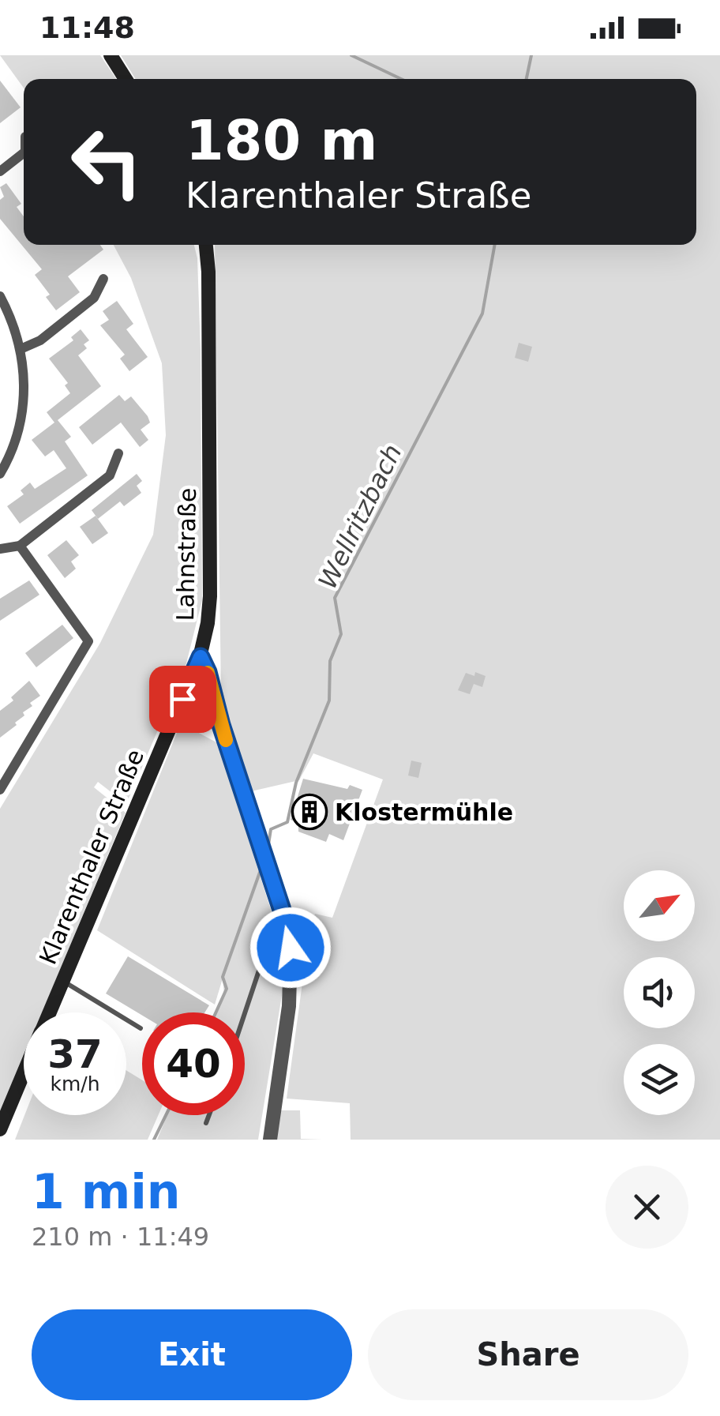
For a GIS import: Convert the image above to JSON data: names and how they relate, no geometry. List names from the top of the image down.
{
  "streets": {
    "main road": ["Lahnstraße", "Klarenthaler Straße"]
  },
  "crossings": [
    ["Lahnstraße", "Klarenthaler Straße"]
  ],
  "water": ["Wellritzbach"],
  "places": {
    "building": ["Klostermühle"]
  },
  "north": "top right",
  "page": {
    "status": "11:48",
    "turn": ["180 m", "Klarenthaler Straße"],
    "speed": "37 km/h",
    "limit": "40",
    "heading": ["1 min", "210 m · 11:49"],
    "buttons": ["Exit", "Share"]
  }
}
